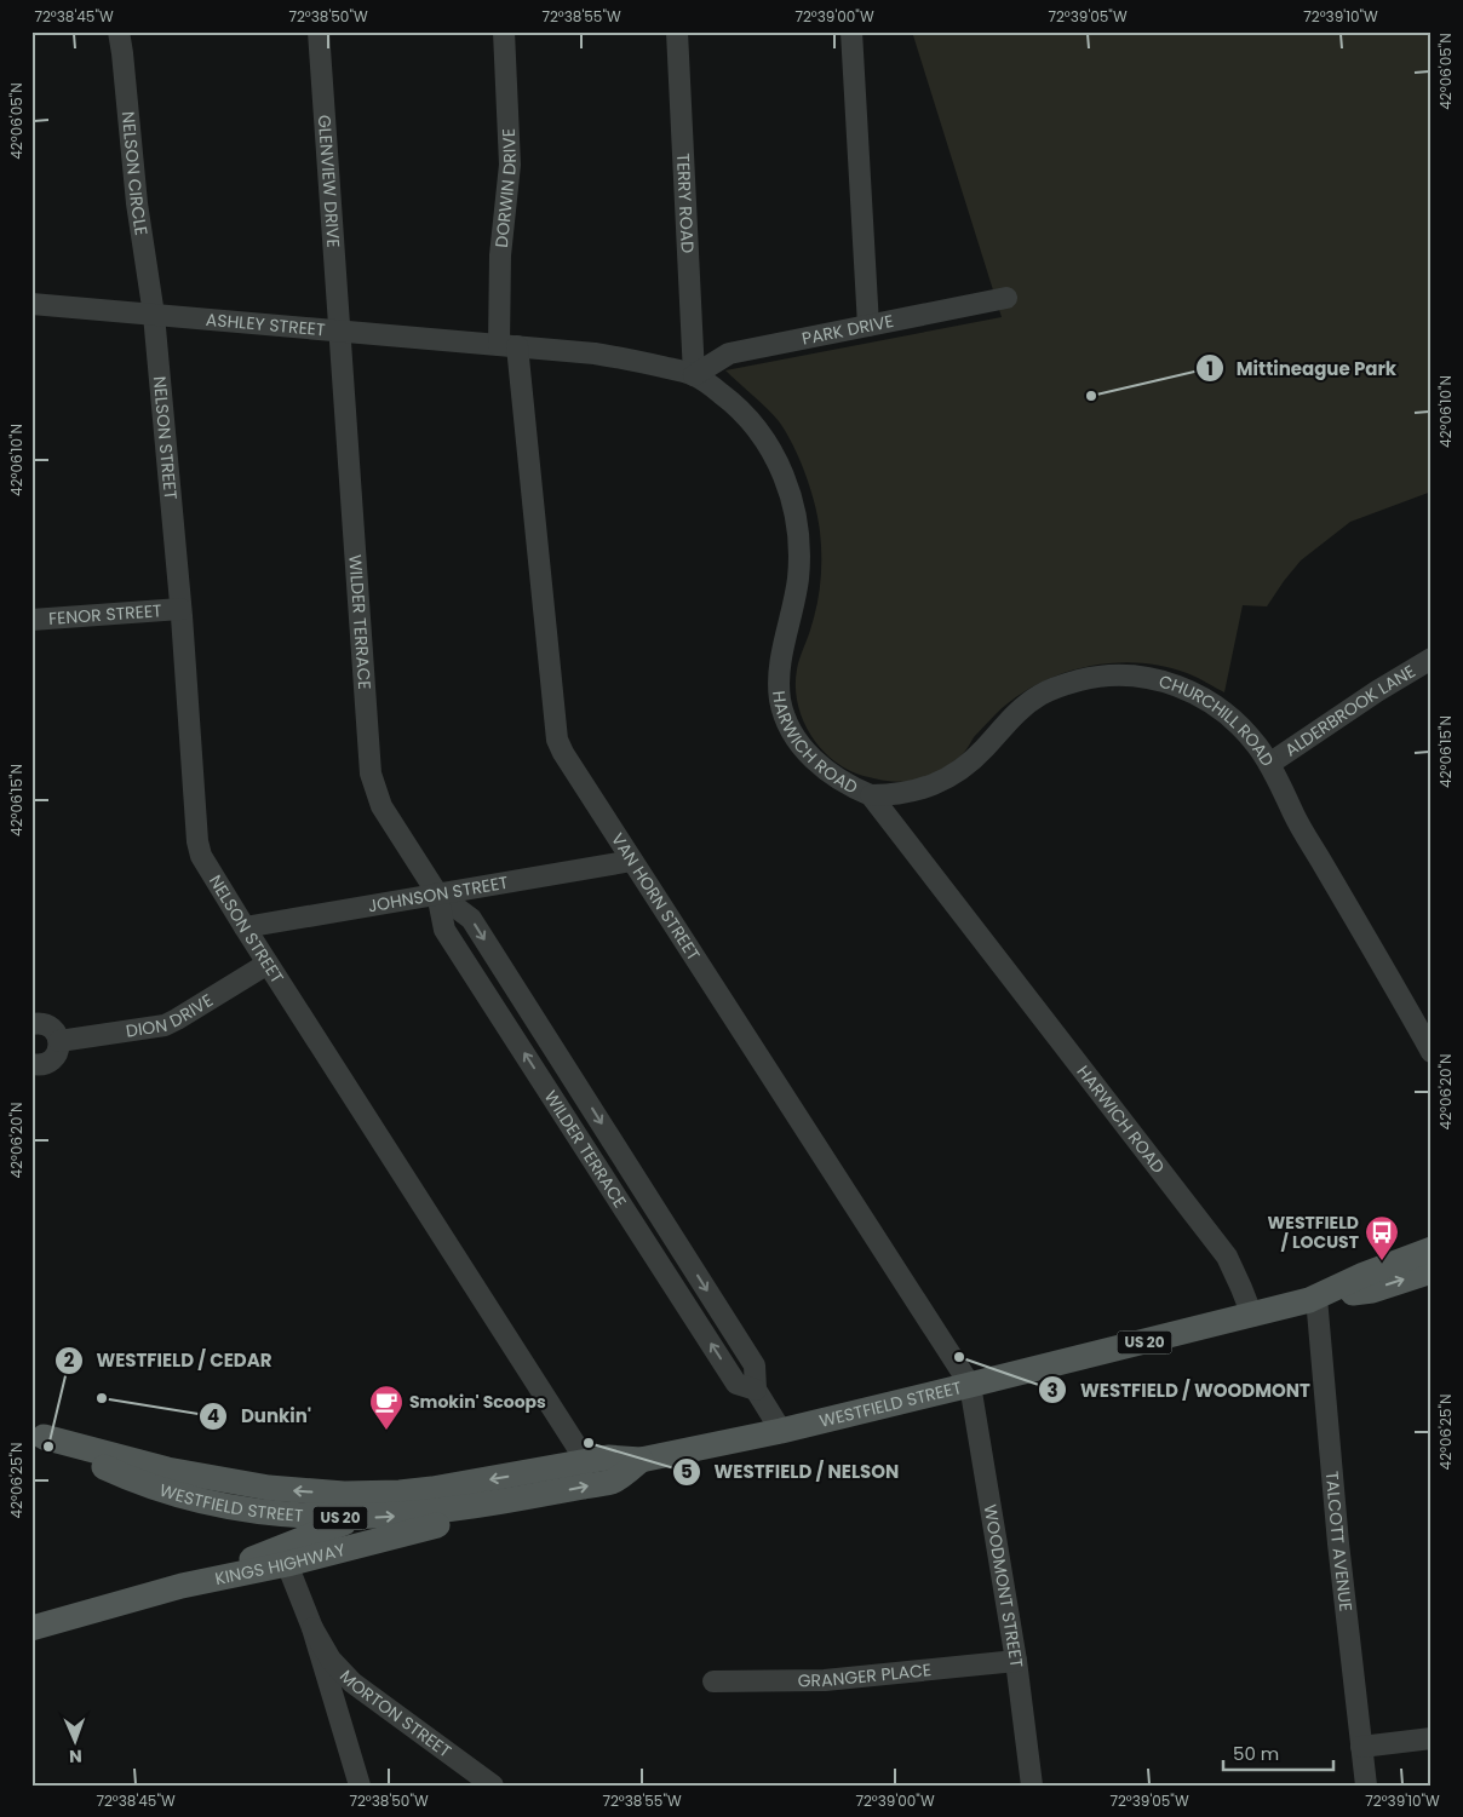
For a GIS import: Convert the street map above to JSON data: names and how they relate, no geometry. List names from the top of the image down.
{
  "streets": {
    "main road": ["US 20", "WESTFIELD STREET", "KINGS HIGHWAY"],
    "street": [
      "NELSON CIRCLE",
      "GLENVIEW DRIVE",
      "DORWIN DRIVE",
      "TERRY ROAD",
      "ASHLEY STREET",
      "PARK DRIVE",
      "NELSON STREET",
      "FENOR STREET",
      "WILDER TERRACE",
      "ALDERBROOK LANE",
      "CHURCHILL ROAD",
      "HARWICH ROAD",
      "JOHNSON STREET",
      "VAN HORN STREET",
      "DION DRIVE",
      "TALCOTT AVENUE",
      "WOODMONT STREET",
      "GRANGER PLACE",
      "MORTON STREET"
    ]
  },
  "crossings": [
    ["NELSON CIRCLE", "ASHLEY STREET"],
    ["NELSON CIRCLE", "NELSON STREET"],
    ["GLENVIEW DRIVE", "ASHLEY STREET"],
    ["GLENVIEW DRIVE", "WILDER TERRACE"],
    ["DORWIN DRIVE", "ASHLEY STREET"],
    ["DORWIN DRIVE", "HARWICH ROAD"],
    ["DORWIN DRIVE", "VAN HORN STREET"],
    ["TERRY ROAD", "PARK DRIVE"],
    ["TERRY ROAD", "HARWICH ROAD"],
    ["ASHLEY STREET", "NELSON STREET"],
    ["ASHLEY STREET", "WILDER TERRACE"],
    ["ASHLEY STREET", "HARWICH ROAD"],
    ["ASHLEY STREET", "VAN HORN STREET"],
    ["PARK DRIVE", "HARWICH ROAD"],
    ["NELSON STREET", "FENOR STREET"],
    ["NELSON STREET", "JOHNSON STREET"],
    ["NELSON STREET", "DION DRIVE"],
    ["NELSON STREET", "WESTFIELD STREET"],
    ["WILDER TERRACE", "JOHNSON STREET"],
    ["WILDER TERRACE", "WESTFIELD STREET"],
    ["ALDERBROOK LANE", "CHURCHILL ROAD"],
    ["CHURCHILL ROAD", "HARWICH ROAD"],
    ["HARWICH ROAD", "VAN HORN STREET"],
    ["HARWICH ROAD", "WESTFIELD STREET"],
    ["JOHNSON STREET", "VAN HORN STREET"],
    ["VAN HORN STREET", "WESTFIELD STREET"],
    ["VAN HORN STREET", "WOODMONT STREET"],
    ["WESTFIELD STREET", "TALCOTT AVENUE"],
    ["WESTFIELD STREET", "KINGS HIGHWAY"],
    ["WESTFIELD STREET", "WOODMONT STREET"],
    ["WOODMONT STREET", "GRANGER PLACE"]
  ],
  "places": {
    "other": [
      "Mittineague Park",
      "WESTFIELD / WOODMONT",
      "Dunkin'",
      "WESTFIELD / NELSON",
      "WESTFIELD / CEDAR"
    ],
    "bus stop": ["WESTFIELD / LOCUST"],
    "cafe": ["Smokin' Scoops"]
  },
  "scale_bar": "50 m",
  "north": "bottom",
  "coordinates": [
    "72°38'45\"W",
    "72°38'50\"W",
    "72°38'55\"W",
    "72°39'00\"W",
    "72°39'05\"W",
    "72°39'10\"W",
    "42°06'05\"N",
    "42°06'10\"N",
    "42°06'15\"N",
    "42°06'20\"N",
    "42°06'25\"N"
  ]
}
